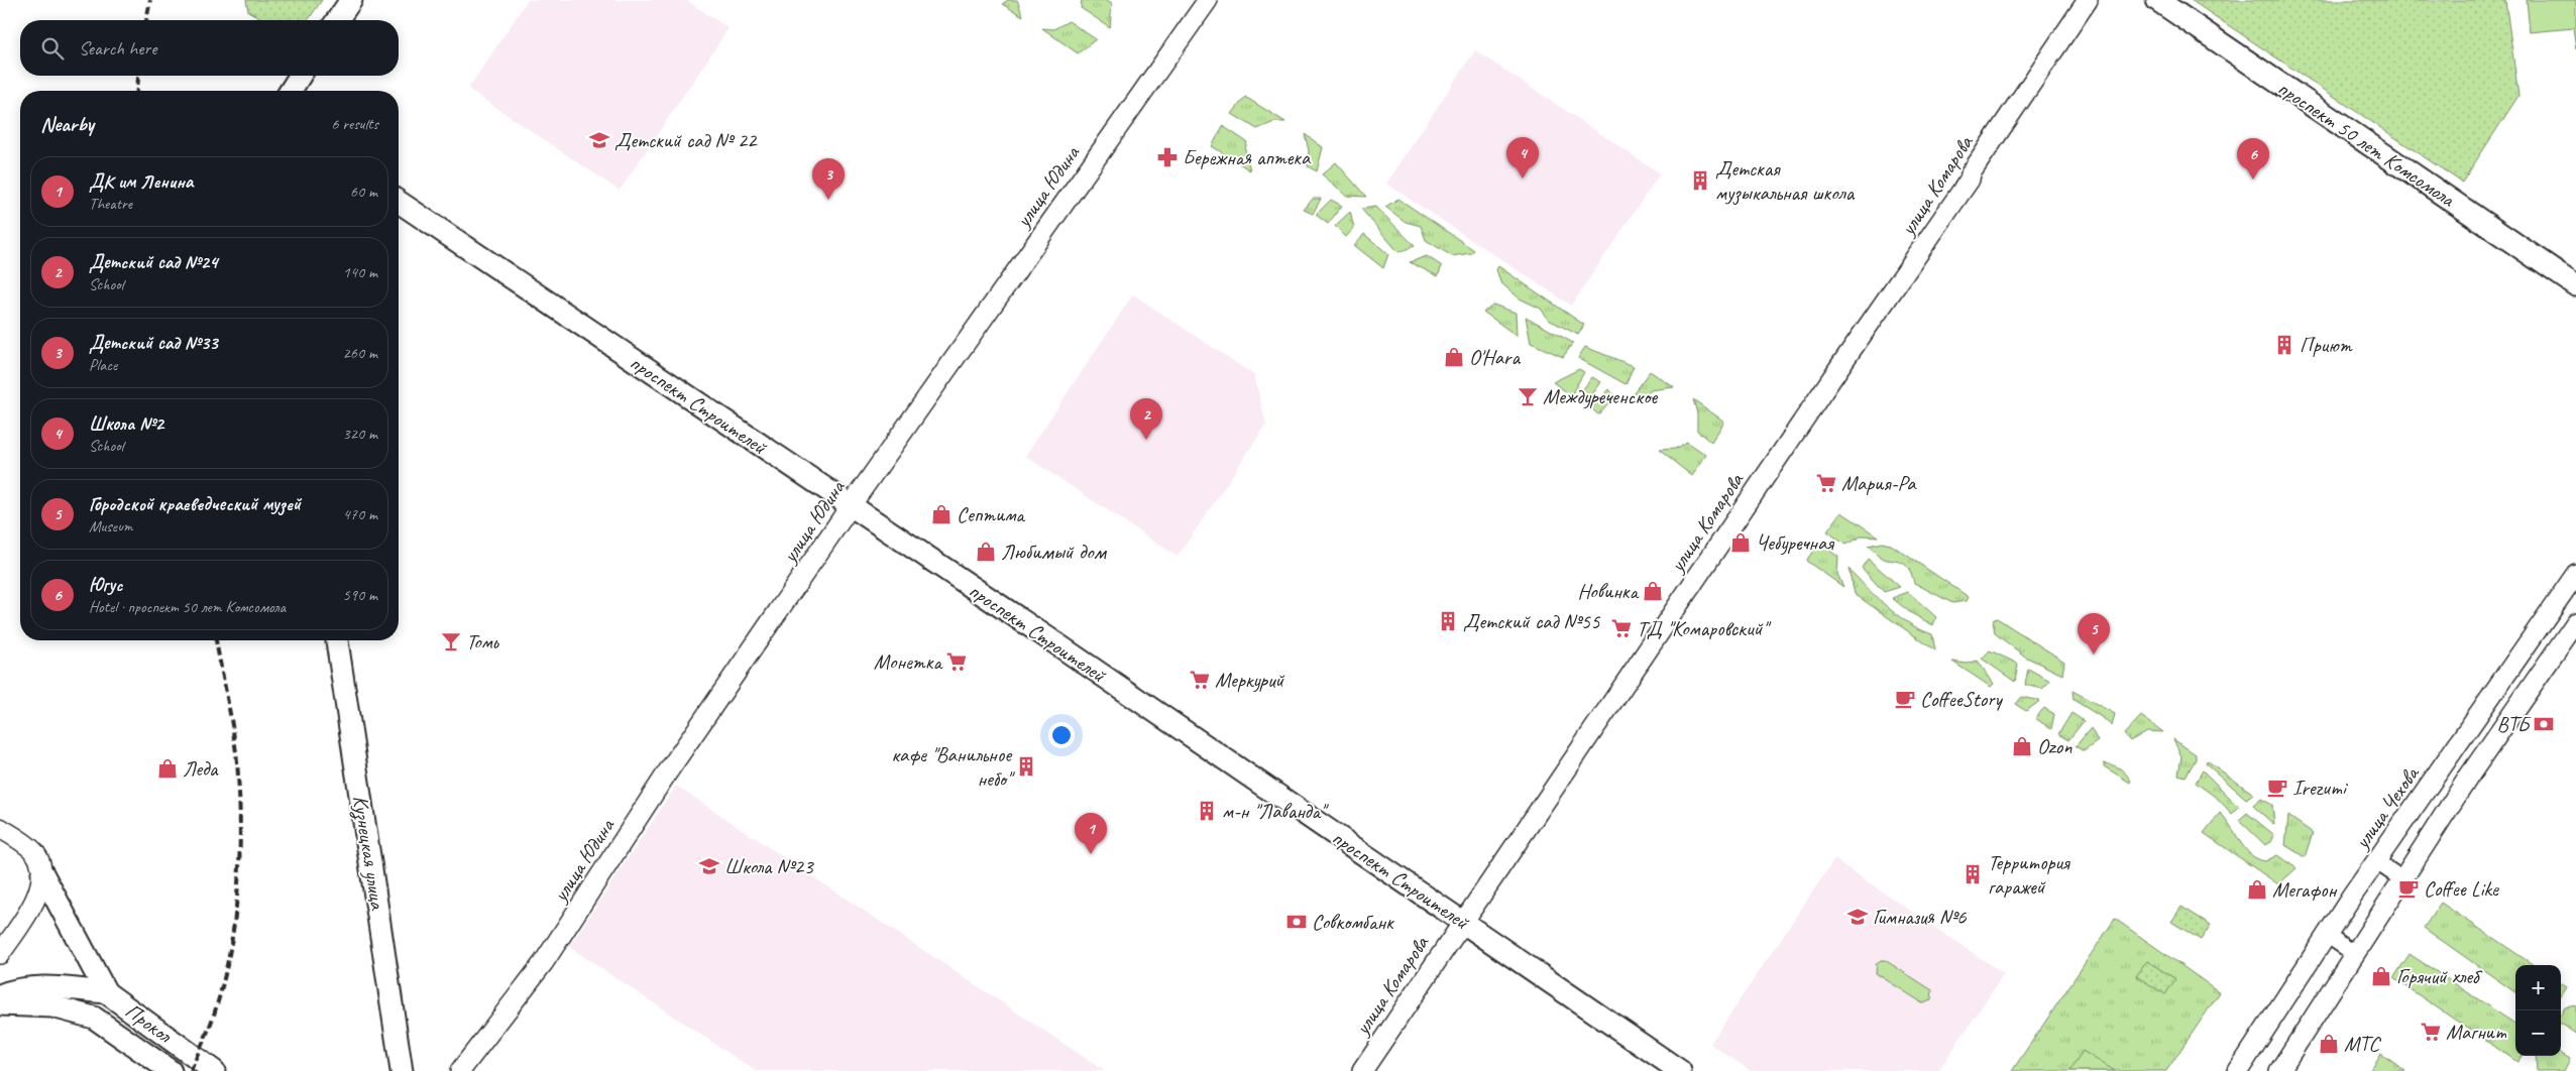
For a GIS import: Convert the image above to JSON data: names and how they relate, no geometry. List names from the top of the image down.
{
  "streets": {
    "main road": [
      "проспект 50 лет Комсомола",
      "проспект Строителей",
      "Кузнецкая улица",
      "Прокол"
    ],
    "street": ["улица Комарова", "улица Юдина", "улица Чехова"]
  },
  "crossings": [
    ["улица Комарова", "проспект Строителей"],
    ["улица Юдина", "проспект Строителей"]
  ],
  "places": {
    "school or university": ["Детский сад № 22", "Школа №23", "Гимназия №6"],
    "pharmacy": ["Бережная аптека"],
    "building": [
      "Детская музыкальная школа",
      "Приют",
      "Детский сад №55",
      "кафе \"Ванильное небо\"",
      "м-н \"Лаванда\"",
      "Территория гаражей"
    ],
    "shop": [
      "O'Hara",
      "Септима",
      "Чебуречная",
      "Любимый дом",
      "Новинка",
      "Ozon",
      "Леда",
      "Мегафон",
      "Горячий хлеб",
      "МТС"
    ],
    "bar": ["Междуреченское", "Томь"],
    "supermarket": [
      "Мария-Ра",
      "ТД \"Комаровский\"",
      "Монетка",
      "Меркурий",
      "Магнит"
    ],
    "cafe": ["CoffeeStory", "Irezumi", "Coffee Like"],
    "bank": ["ВТБ", "Совкомбанк"]
  },
  "page": {
    "search": "Search here",
    "heading": ["Nearby", "6 results"],
    "pins": [
      "4",
      "6",
      "3",
      "2",
      "5",
      "1"
    ],
    "list": [
      {
        "mark": "1",
        "name": "ДК им Ленина",
        "note": "Theatre",
        "value": "60 m"
      },
      {
        "mark": "2",
        "name": "Детский сад №24",
        "note": "School",
        "value": "140 m"
      },
      {
        "mark": "3",
        "name": "Детский сад №33",
        "note": "Place",
        "value": "260 m"
      },
      {
        "mark": "4",
        "name": "Школа №2",
        "note": "School",
        "value": "320 m"
      },
      {
        "mark": "5",
        "name": "Городской краеведческий музей",
        "note": "Museum",
        "value": "470 m"
      },
      {
        "mark": "6",
        "name": "Югус",
        "note": "Hotel · проспект 50 лет Комсомола",
        "value": "590 m"
      }
    ],
    "map_buttons": ["+", "−"]
  }
}
